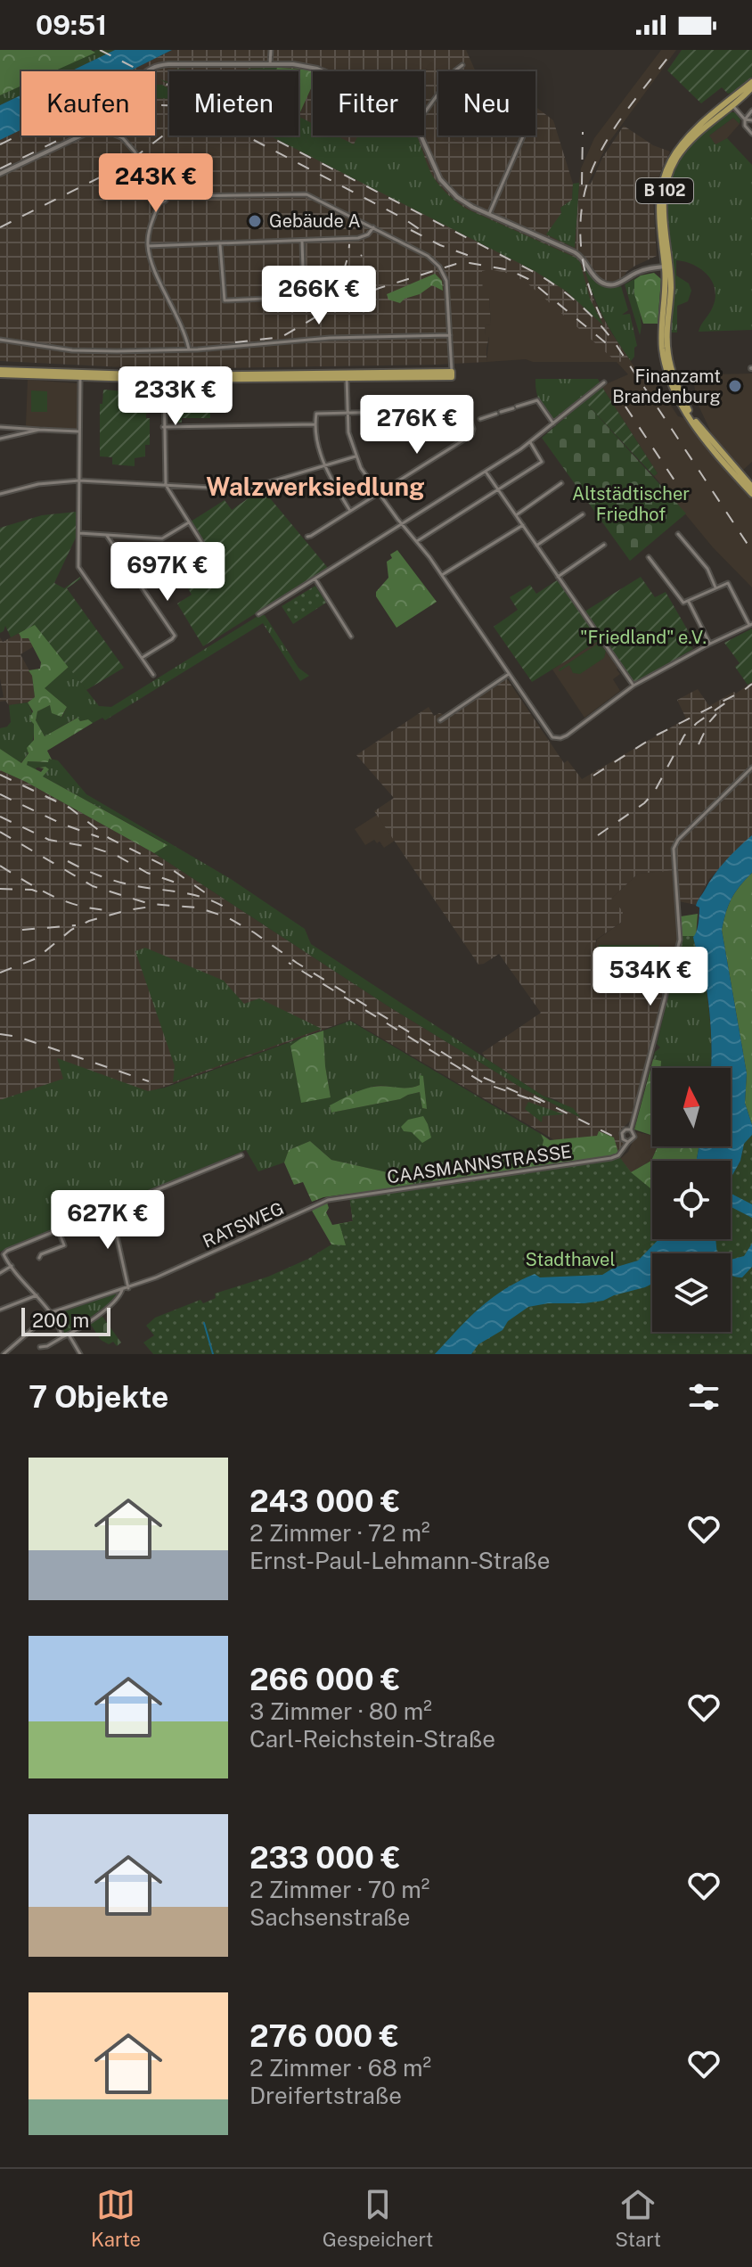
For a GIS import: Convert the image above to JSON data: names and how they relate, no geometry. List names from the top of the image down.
{
  "streets": {
    "main road": ["B 102"],
    "street": ["CAASMANNSTRASSE", "RATSWEG"]
  },
  "crossings": [
    ["CAASMANNSTRASSE", "RATSWEG"]
  ],
  "districts": ["Walzwerksiedlung"],
  "parks": ["Altstädtischer Friedhof", "\"Friedland\" e.V.", "Stadthavel"],
  "places": ["Gebäude A", "Finanzamt Brandenburg"],
  "scale_bar": "200 m",
  "north": "top",
  "page": {
    "status": "09:51",
    "chip": [
      "Kaufen",
      "Mieten",
      "Filter",
      "Neu"
    ],
    "price": [
      "243K €",
      "266K €",
      "233K €",
      "276K €",
      "697K €",
      "534K €",
      "627K €"
    ],
    "scale": "200 m",
    "heading": "7 Objekte",
    "list": [
      {
        "name": "243 000 €",
        "note": "2 Zimmer · 72 m² · Ernst-Paul-Lehmann-Straße"
      },
      {
        "name": "266 000 €",
        "note": "3 Zimmer · 80 m² · Carl-Reichstein-Straße"
      },
      {
        "name": "233 000 €",
        "note": "2 Zimmer · 70 m² · Sachsenstraße"
      },
      {
        "name": "276 000 €",
        "note": "2 Zimmer · 68 m² · Dreifertstraße"
      }
    ],
    "tabs": ["Karte", "Gespeichert", "Start"]
  }
}
